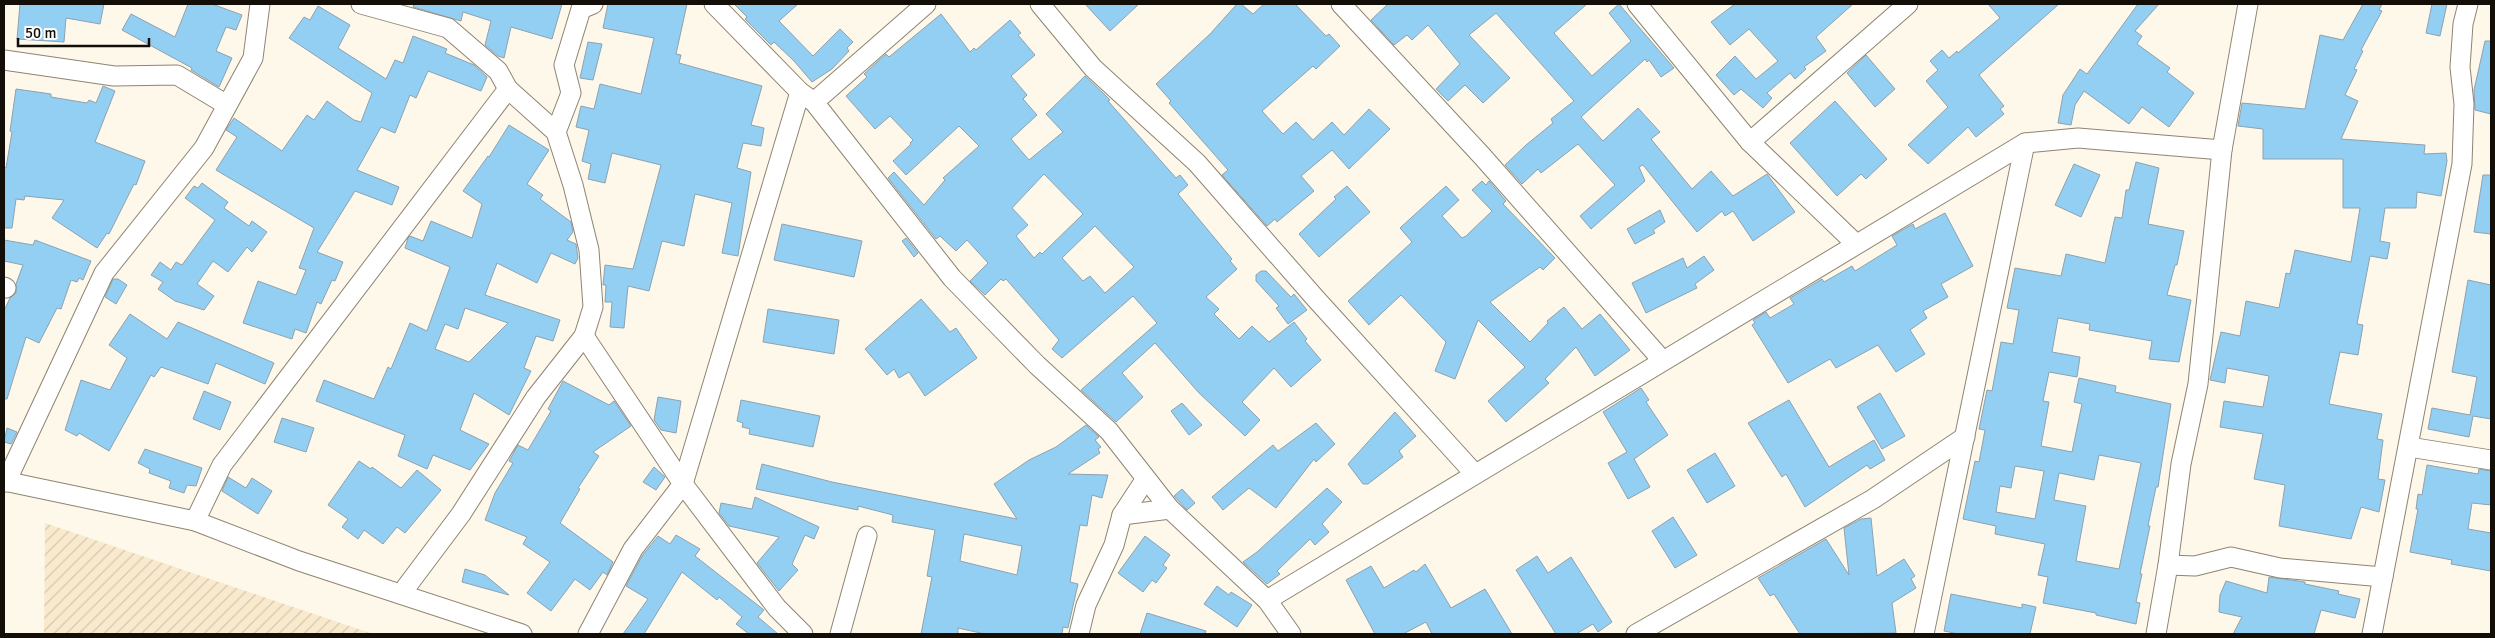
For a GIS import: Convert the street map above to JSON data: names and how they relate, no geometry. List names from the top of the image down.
{
  "scale_bar": "50 m"
}
